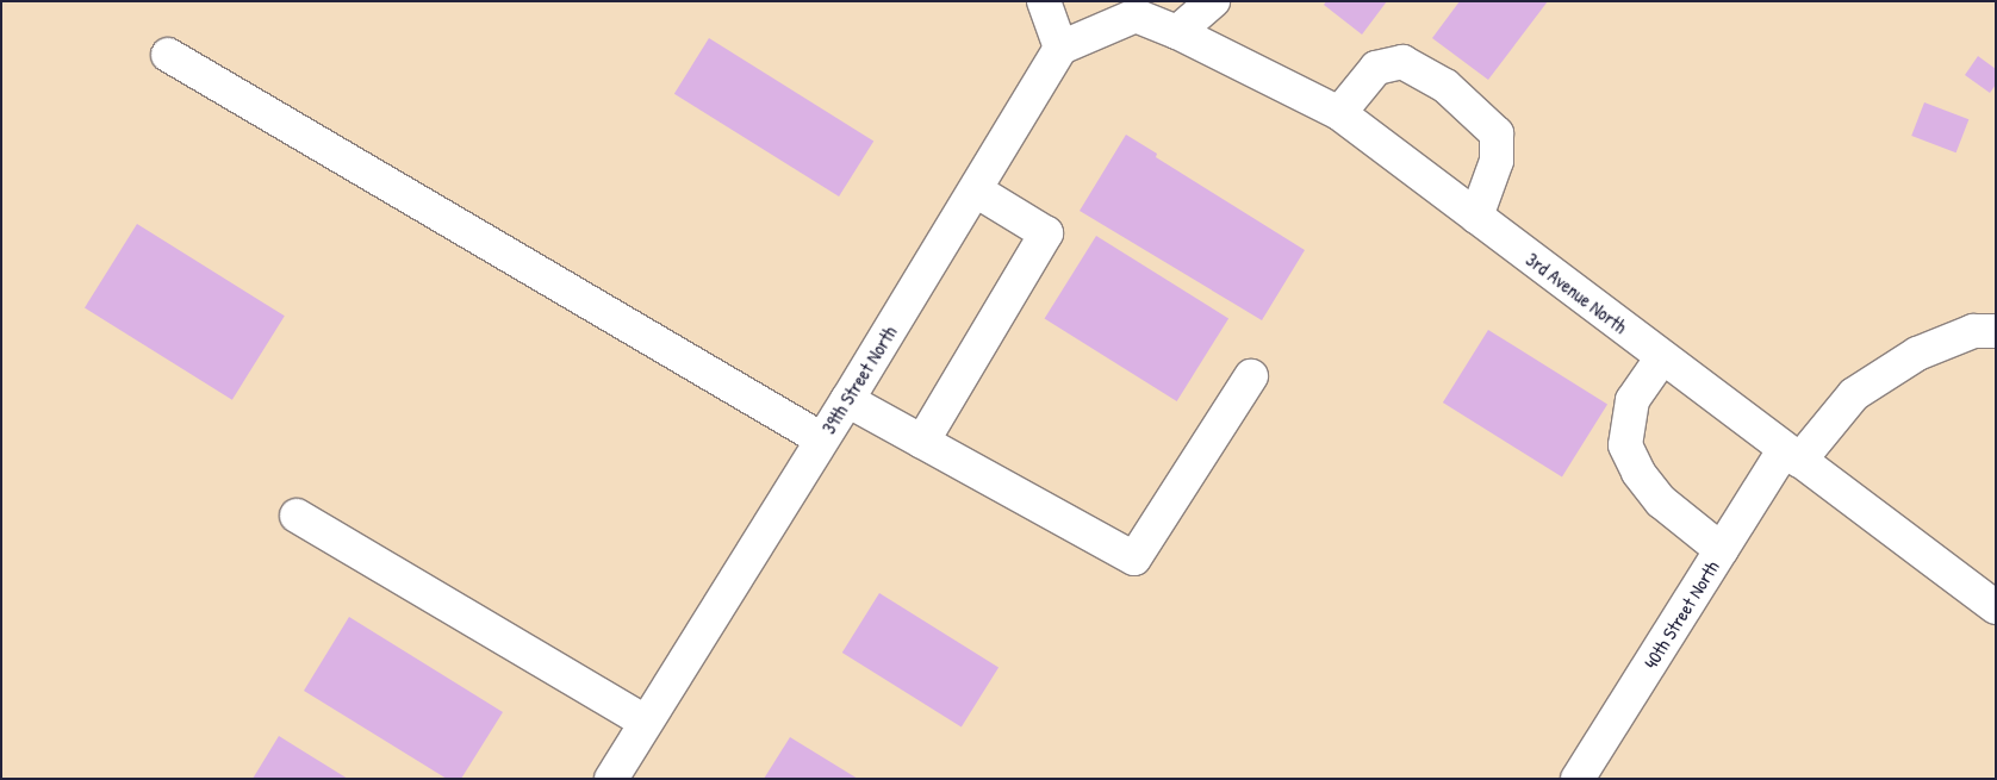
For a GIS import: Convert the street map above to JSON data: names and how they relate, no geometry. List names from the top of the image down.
{
  "streets": {
    "street": ["3rd Avenue North", "39th Street North", "40th Street North"]
  },
  "crossings": [
    ["3rd Avenue North", "40th Street North"]
  ]
}
